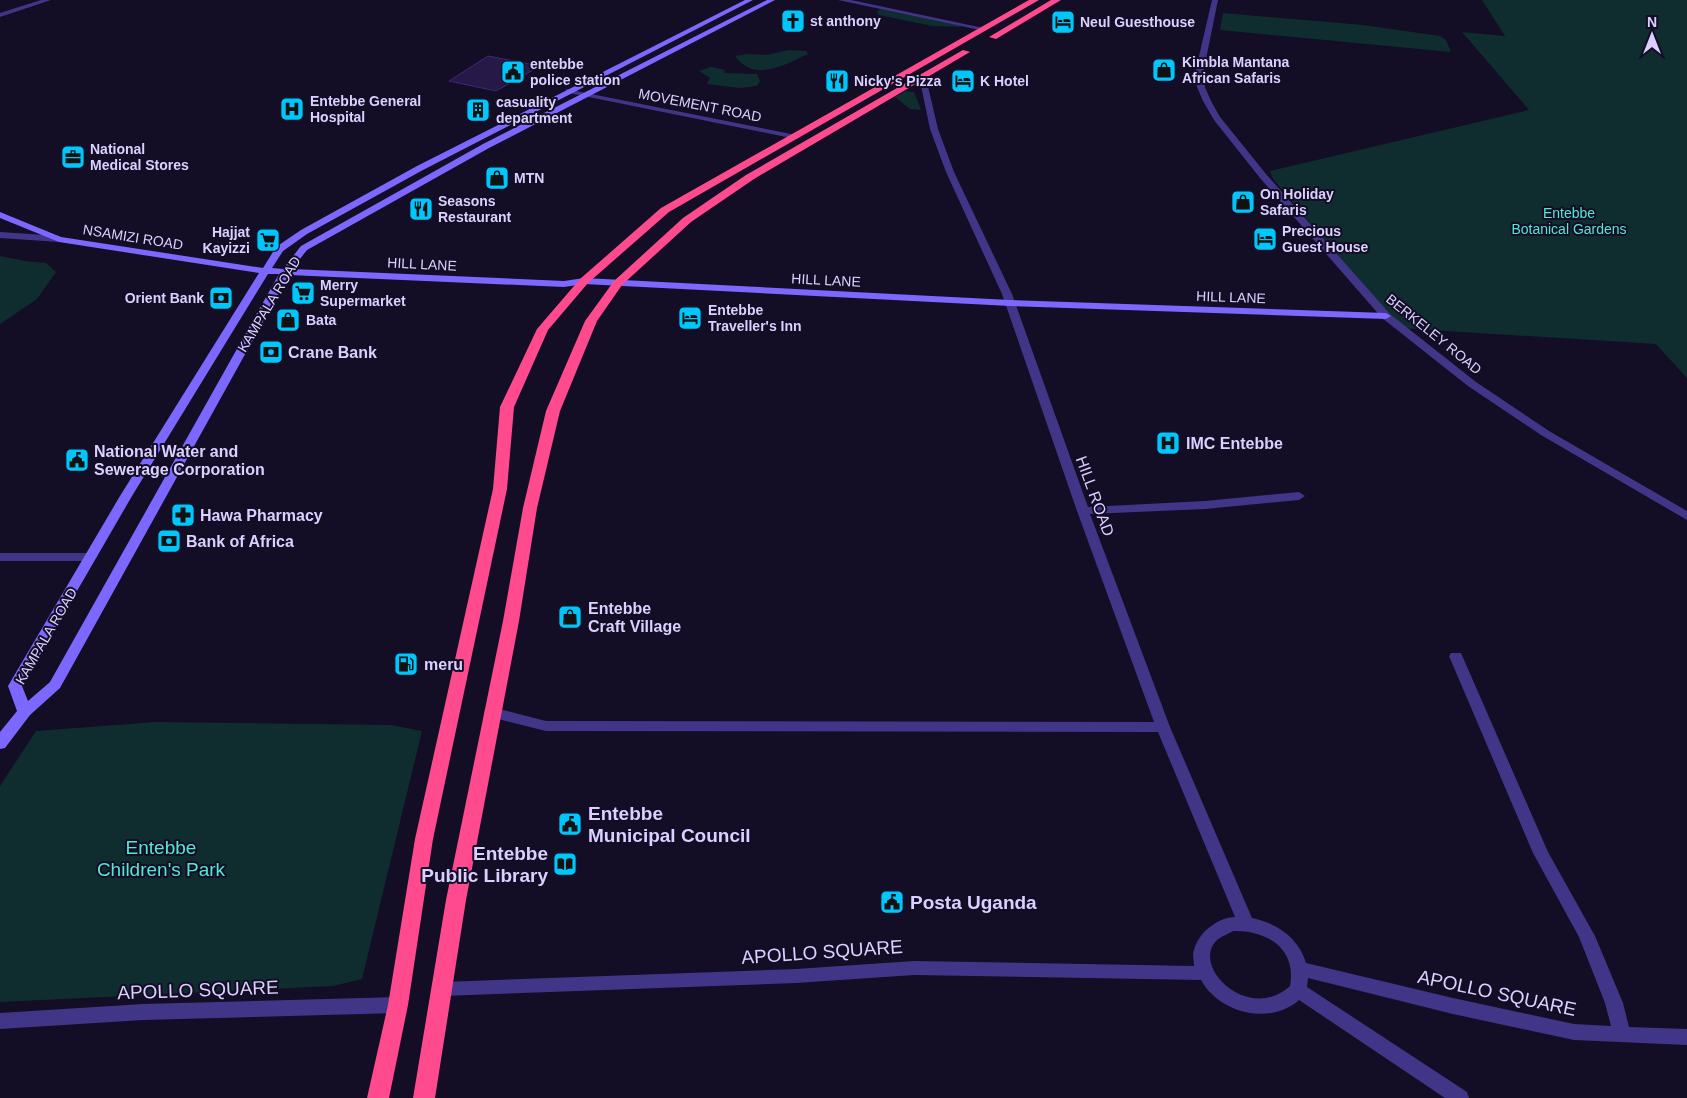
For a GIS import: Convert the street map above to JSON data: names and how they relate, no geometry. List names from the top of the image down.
{
  "streets": {
    "main road": ["NSAMIZI ROAD", "HILL LANE", "KAMPALA ROAD"],
    "street": [
      "MOVEMENT ROAD",
      "BERKELEY ROAD",
      "HILL ROAD",
      "APOLLO SQUARE"
    ]
  },
  "crossings": [
    ["MOVEMENT ROAD", "KAMPALA ROAD"],
    ["NSAMIZI ROAD", "HILL LANE"],
    ["NSAMIZI ROAD", "KAMPALA ROAD"],
    ["HILL LANE", "KAMPALA ROAD"],
    ["HILL LANE", "BERKELEY ROAD"],
    ["HILL LANE", "HILL ROAD"],
    ["HILL ROAD", "APOLLO SQUARE"]
  ],
  "parks": ["Entebbe Botanical Gardens", "Entebbe Children's Park"],
  "places": {
    "church": ["st anthony"],
    "hotel": [
      "Neul Guesthouse",
      "K Hotel",
      "Precious Guest House",
      "Entebbe Traveller's Inn"
    ],
    "shop": [
      "Kimbla Mantana African Safaris",
      "MTN",
      "On Holiday Safaris",
      "Bata",
      "Entebbe Craft Village"
    ],
    "public building": [
      "entebbe police station",
      "National Water and Sewerage Corporation",
      "Entebbe Municipal Council",
      "Posta Uganda"
    ],
    "restaurant": ["Nicky's Pizza", "Seasons Restaurant"],
    "hospital": ["Entebbe General Hospital", "IMC Entebbe"],
    "building": ["casuality department"],
    "office": ["National Medical Stores"],
    "supermarket": ["Hajjat Kayizzi", "Merry Supermarket"],
    "bank": ["Orient Bank", "Crane Bank", "Bank of Africa"],
    "pharmacy": ["Hawa Pharmacy"],
    "fuel station": ["meru"],
    "library": ["Entebbe Public Library"]
  },
  "north": "top"
}
